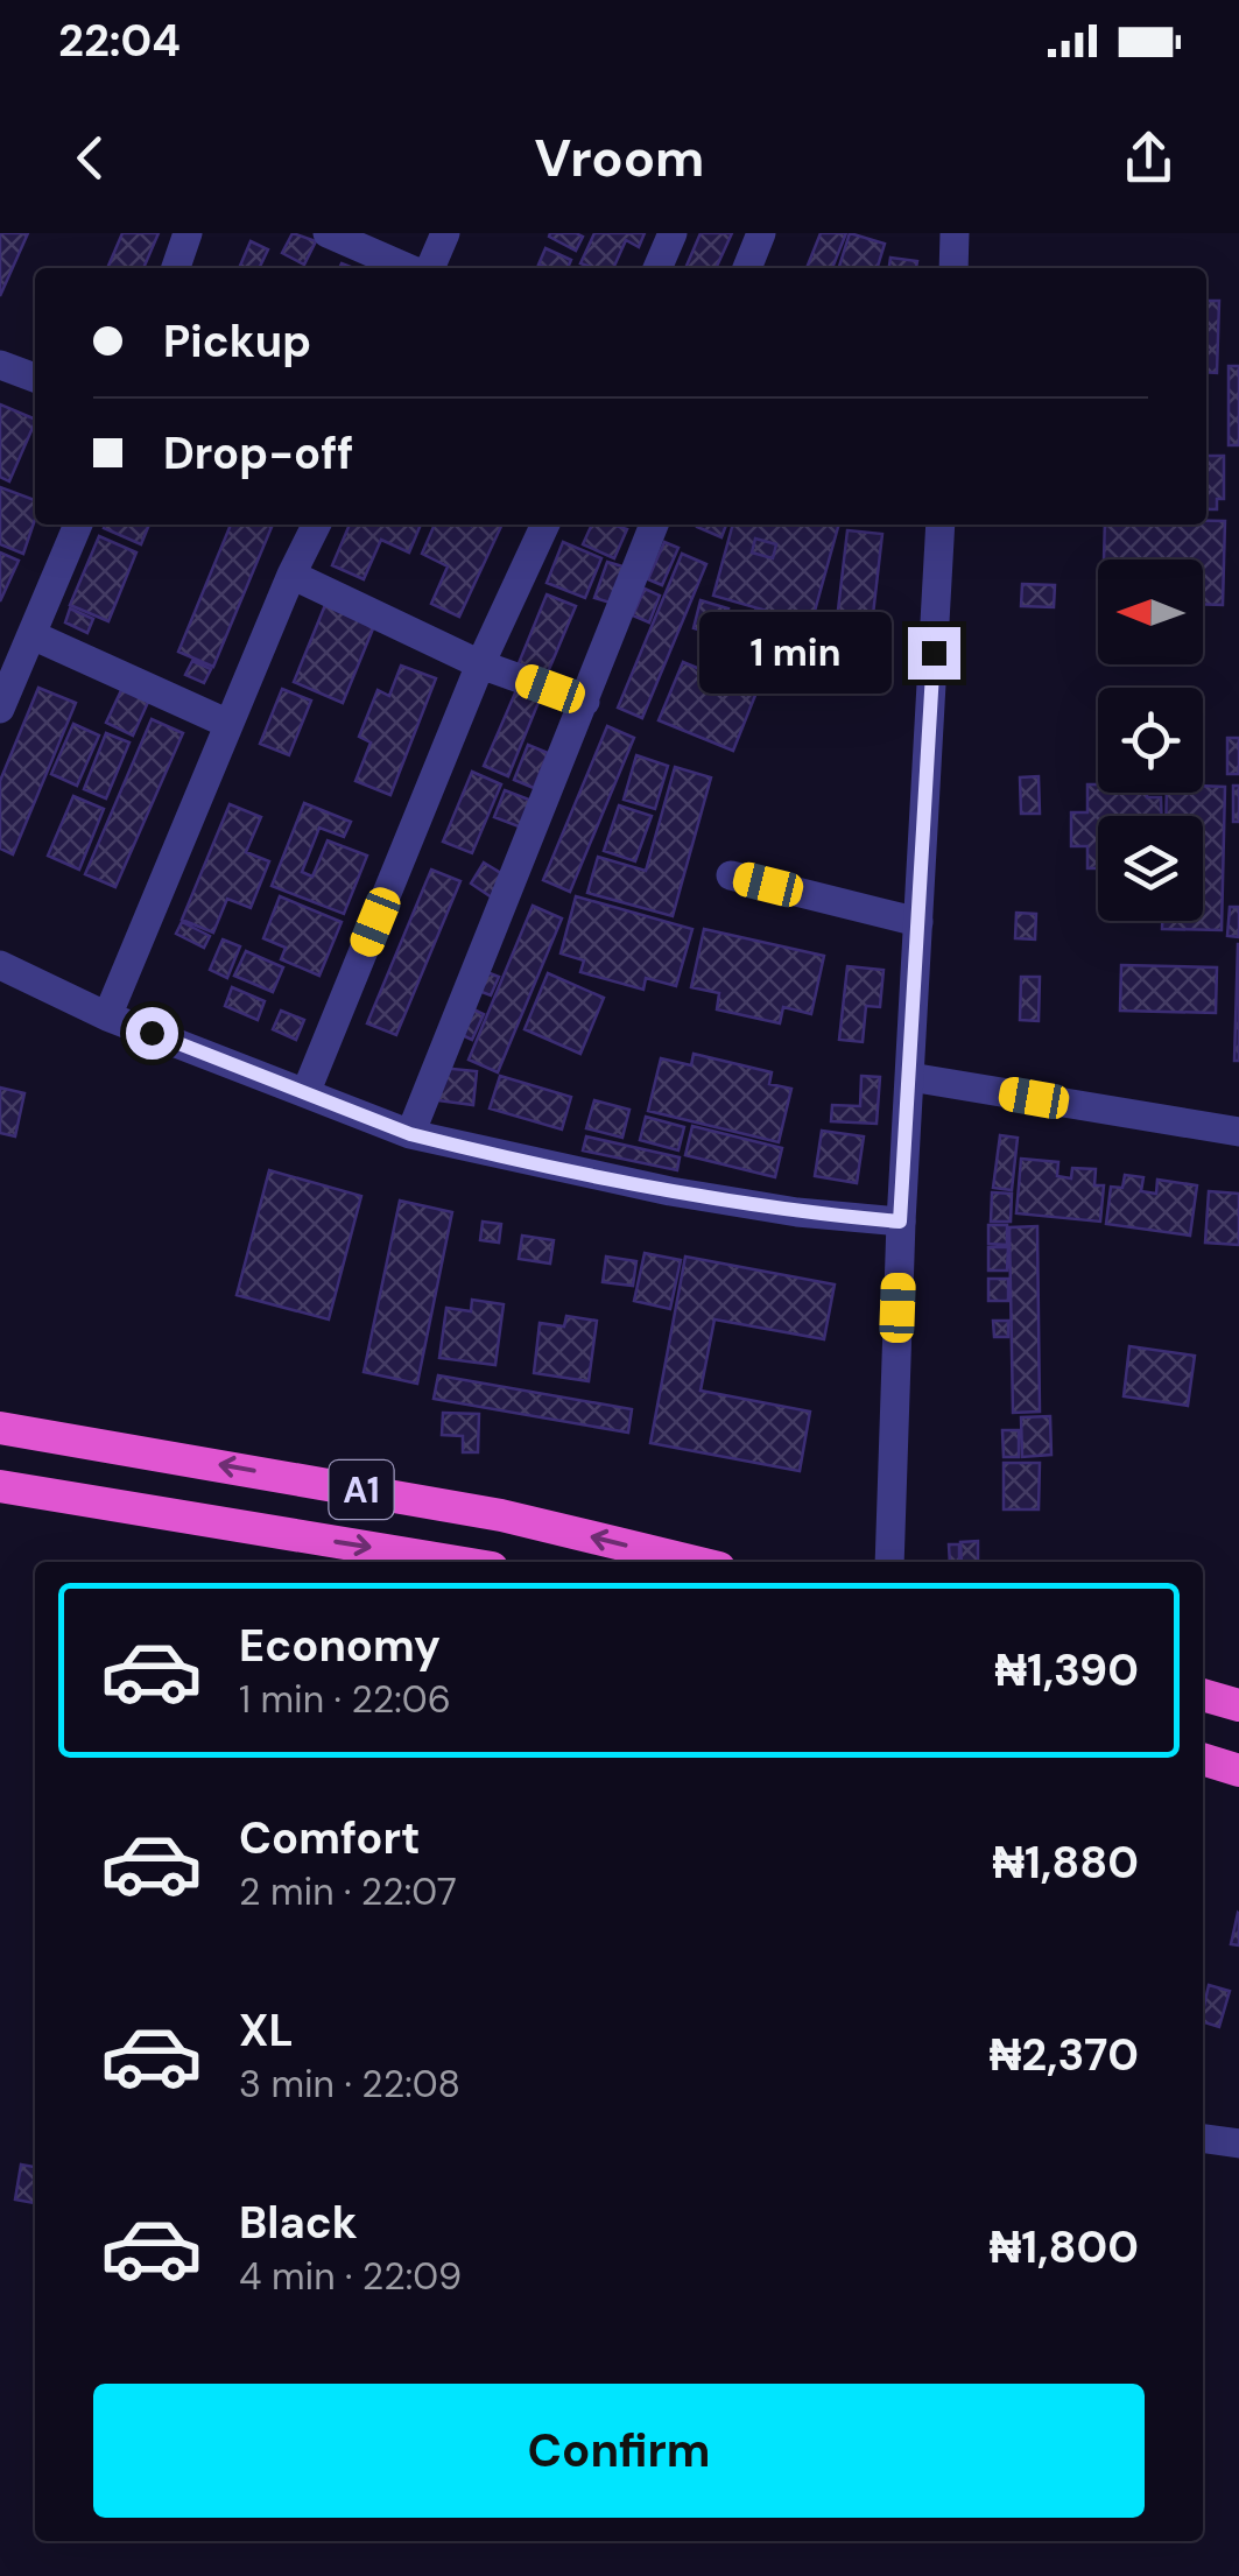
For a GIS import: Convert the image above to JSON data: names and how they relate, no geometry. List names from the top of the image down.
{
  "streets": {
    "highway": ["A1"]
  },
  "north": "left",
  "page": {
    "status": "22:04",
    "header": "Vroom",
    "banner": ["Pickup", "Drop-off"],
    "bubble": "1 min",
    "list": [
      {
        "name": "Economy",
        "note": "1 min · 22:06",
        "value": "₦1,390"
      },
      {
        "name": "Comfort",
        "note": "2 min · 22:07",
        "value": "₦1,880"
      },
      {
        "name": "XL",
        "note": "3 min · 22:08",
        "value": "₦2,370"
      },
      {
        "name": "Black",
        "note": "4 min · 22:09",
        "value": "₦1,800"
      }
    ],
    "buttons": "Confirm"
  }
}
